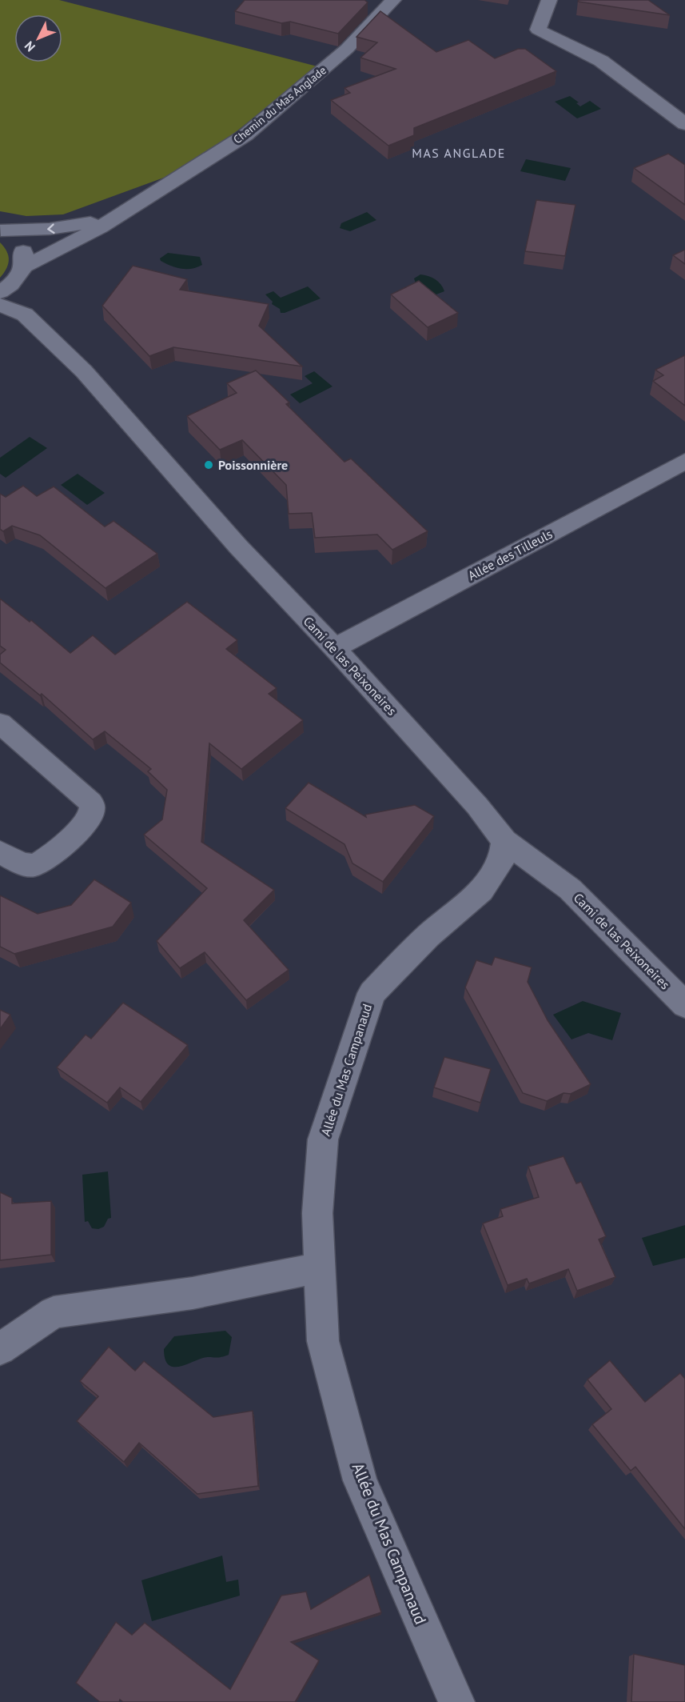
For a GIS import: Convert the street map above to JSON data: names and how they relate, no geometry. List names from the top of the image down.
{
  "streets": {
    "street": [
      "Chemin du Mas Anglade",
      "Allée des Tilleuls",
      "Cami de las Peixoneires",
      "Allée du Mas Campanaud"
    ]
  },
  "crossings": [
    ["Chemin du Mas Anglade", "Cami de las Peixoneires"],
    ["Allée des Tilleuls", "Cami de las Peixoneires"],
    ["Cami de las Peixoneires", "Allée du Mas Campanaud"]
  ],
  "districts": ["MAS ANGLADE"],
  "places": ["Poissonnière"],
  "north": "bottom left"
}
